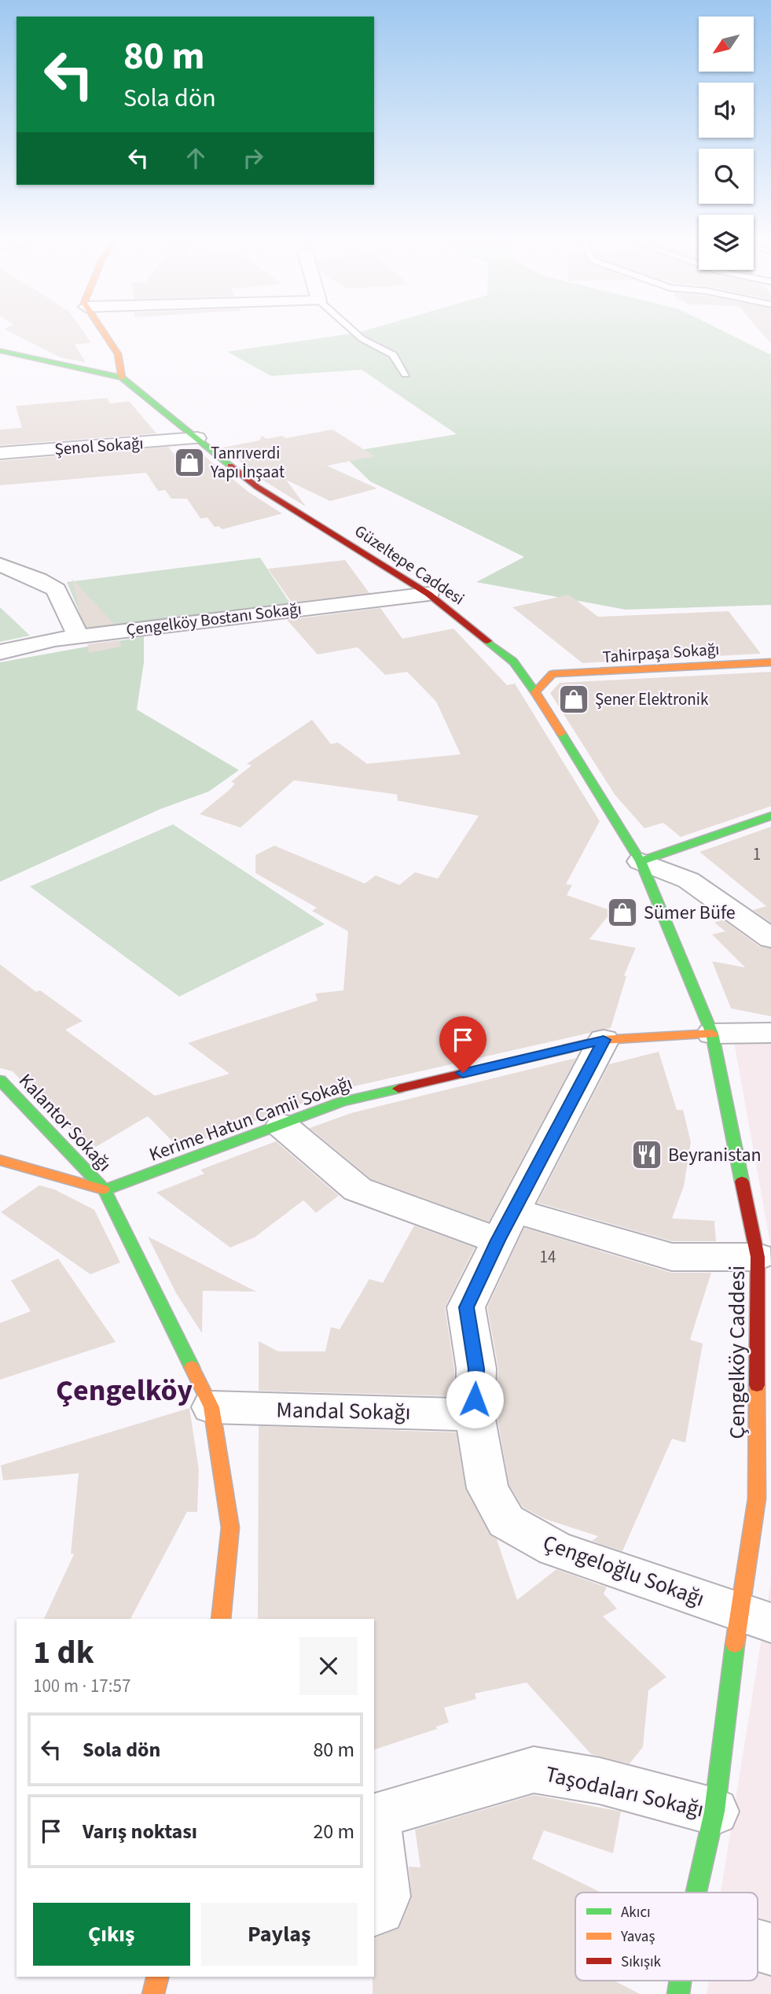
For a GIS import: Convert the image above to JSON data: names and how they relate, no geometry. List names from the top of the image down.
{
  "streets": {
    "main road": [
      "Güzeltepe Caddesi",
      "Tahirpaşa Sokağı",
      "Kerime Hatun Camii Sokağı",
      "Kalantor Sokağı",
      "Çengelköy Caddesi"
    ],
    "street": [
      "Şenol Sokağı",
      "Çengelköy Bostanı Sokağı",
      "Mandal Sokağı",
      "Çengeloğlu Sokağı",
      "Taşodaları Sokağı"
    ]
  },
  "crossings": [
    ["Şenol Sokağı", "Güzeltepe Caddesi"],
    ["Güzeltepe Caddesi", "Çengelköy Bostanı Sokağı"],
    ["Güzeltepe Caddesi", "Çengelköy Caddesi"],
    ["Kerime Hatun Camii Sokağı", "Kalantor Sokağı"],
    ["Kerime Hatun Camii Sokağı", "Çengelköy Caddesi"],
    ["Kerime Hatun Camii Sokağı", "Çengeloğlu Sokağı"],
    ["Kalantor Sokağı", "Mandal Sokağı"],
    ["Çengelköy Caddesi", "Çengeloğlu Sokağı"],
    ["Çengelköy Caddesi", "Taşodaları Sokağı"],
    ["Mandal Sokağı", "Çengeloğlu Sokağı"]
  ],
  "districts": ["Çengelköy"],
  "places": {
    "shop": ["Tanrıverdi Yapı İnşaat", "Şener Elektronik", "Sümer Büfe"],
    "restaurant": ["Beyranistan"]
  },
  "house_numbers": ["1", "14"],
  "legend": ["Akıcı", "Yavaş", "Sıkışık"],
  "north": "bottom left",
  "page": {
    "turn": ["80 m", "Sola dön"],
    "heading": ["1 dk", "100 m · 17:57"],
    "list": [
      {
        "name": "Sola dön",
        "value": "80 m"
      },
      {
        "name": "Varış noktası",
        "value": "20 m"
      }
    ],
    "buttons": ["Çıkış", "Paylaş"]
  }
}
